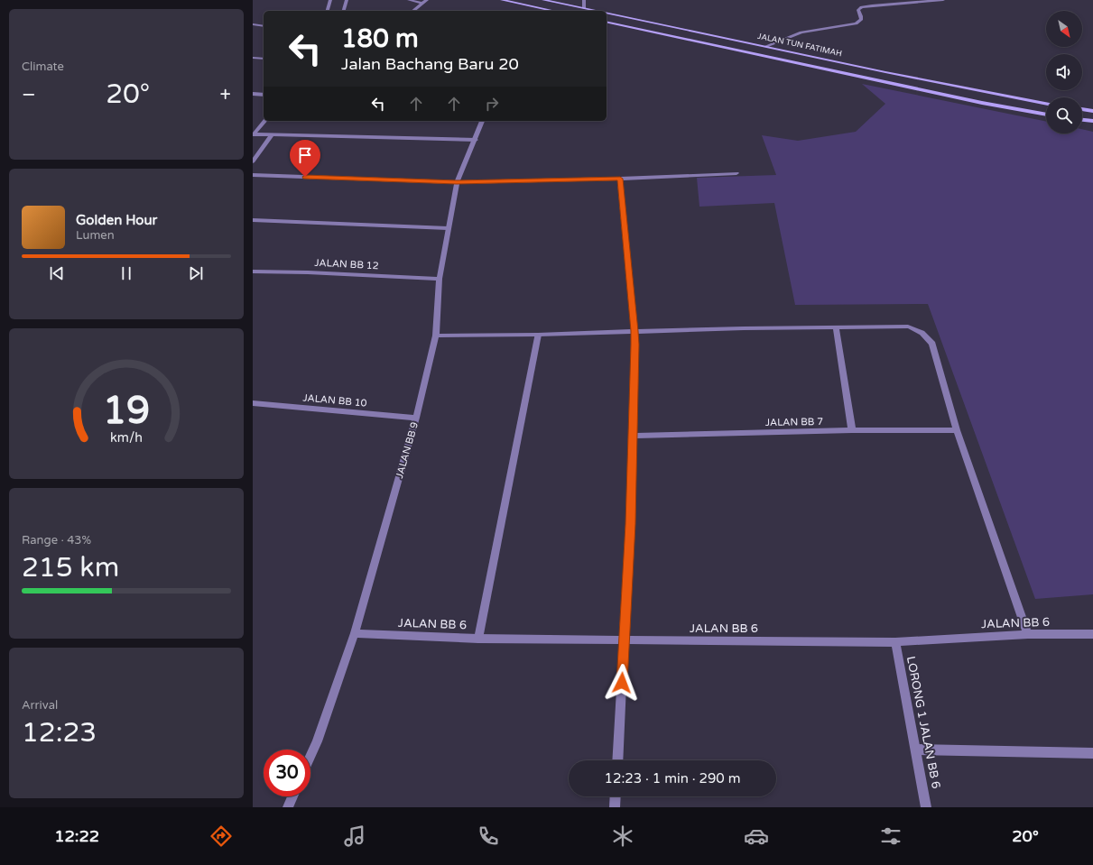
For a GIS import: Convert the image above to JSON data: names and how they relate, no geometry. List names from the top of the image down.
{
  "streets": {
    "main road": ["JALAN TUN FATIMAH"],
    "street": [
      "JALAN BB 12",
      "JALAN BB 10",
      "JALAN BB 7",
      "JALAN BB 9",
      "JALAN BB 6",
      "LORONG 1 JALAN BB 6"
    ]
  },
  "crossings": [
    ["JALAN BB 12", "JALAN BB 9"],
    ["JALAN BB 10", "JALAN BB 9"],
    ["JALAN BB 9", "JALAN BB 6"],
    ["JALAN BB 6", "LORONG 1 JALAN BB 6"]
  ],
  "north": "bottom right",
  "page": {
    "tile": [
      "Climate",
      ["Range · 43%", "215 km"],
      ["Arrival", "12:23"]
    ],
    "turn": ["180 m", "Jalan Bachang Baru 20"],
    "heat": ["−", "20°", "+"],
    "song": ["Golden Hour", "Lumen"],
    "limit": "30",
    "trip": "12:23 · 1 min · 290 m",
    "tabs": ["12:22", "20°"],
    "gauge": ["19", "km/h"]
  }
}
